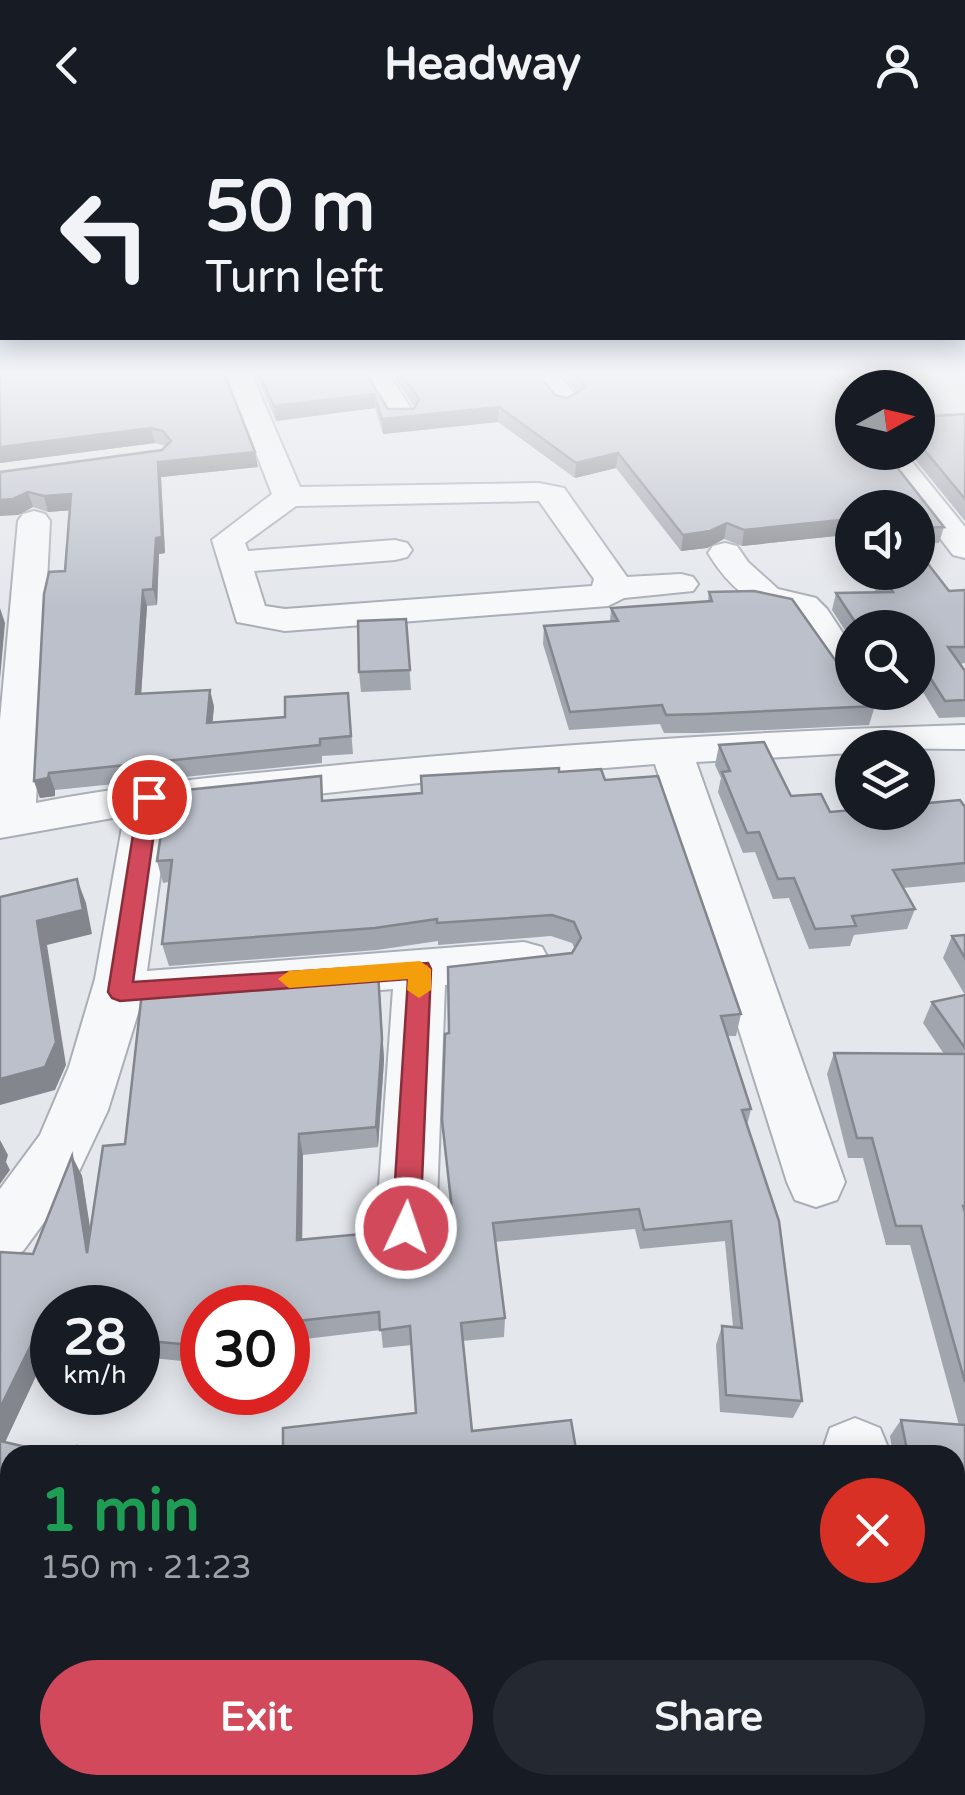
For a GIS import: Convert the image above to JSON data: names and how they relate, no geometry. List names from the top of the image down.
{
  "north": "right",
  "page": {
    "header": "Headway",
    "turn": ["50 m", "Turn left"],
    "speed": "28 km/h",
    "limit": "30",
    "heading": ["1 min", "150 m · 21:23"],
    "buttons": ["Exit", "Share"]
  }
}
